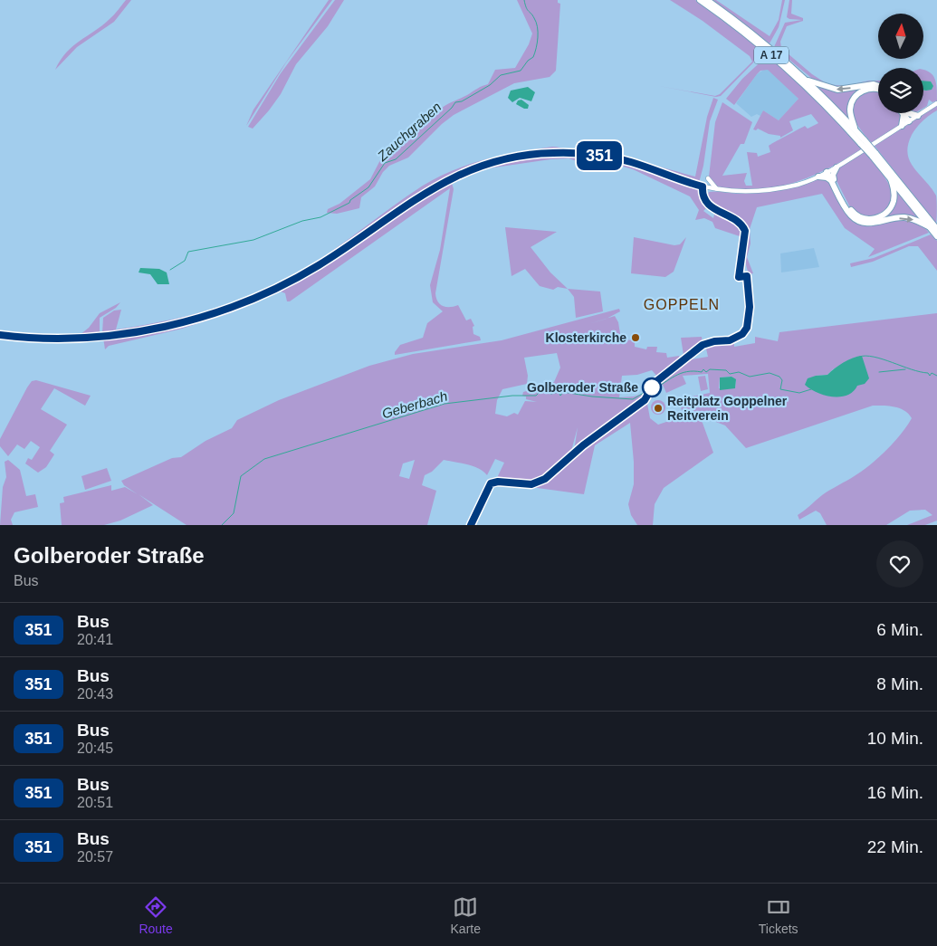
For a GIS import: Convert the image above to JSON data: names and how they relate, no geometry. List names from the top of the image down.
{
  "streets": {
    "highway": ["A 17"]
  },
  "districts": ["GOPPELN"],
  "water": ["Zauchgraben", "Geberbach"],
  "places": ["Klosterkirche", "Golberoder Straße", "Reitplatz Goppelner Reitverein"],
  "lines": ["bus line 351"],
  "north": "top",
  "page": {
    "on_map": "351",
    "heading": ["Golberoder Straße", "Bus"],
    "list": [
      {
        "mark": "351",
        "name": "Bus",
        "note": "20:41",
        "value": "6 Min."
      },
      {
        "mark": "351",
        "name": "Bus",
        "note": "20:43",
        "value": "8 Min."
      },
      {
        "mark": "351",
        "name": "Bus",
        "note": "20:45",
        "value": "10 Min."
      },
      {
        "mark": "351",
        "name": "Bus",
        "note": "20:51",
        "value": "16 Min."
      },
      {
        "mark": "351",
        "name": "Bus",
        "note": "20:57",
        "value": "22 Min."
      }
    ],
    "tabs": ["Route", "Karte", "Tickets"]
  }
}
